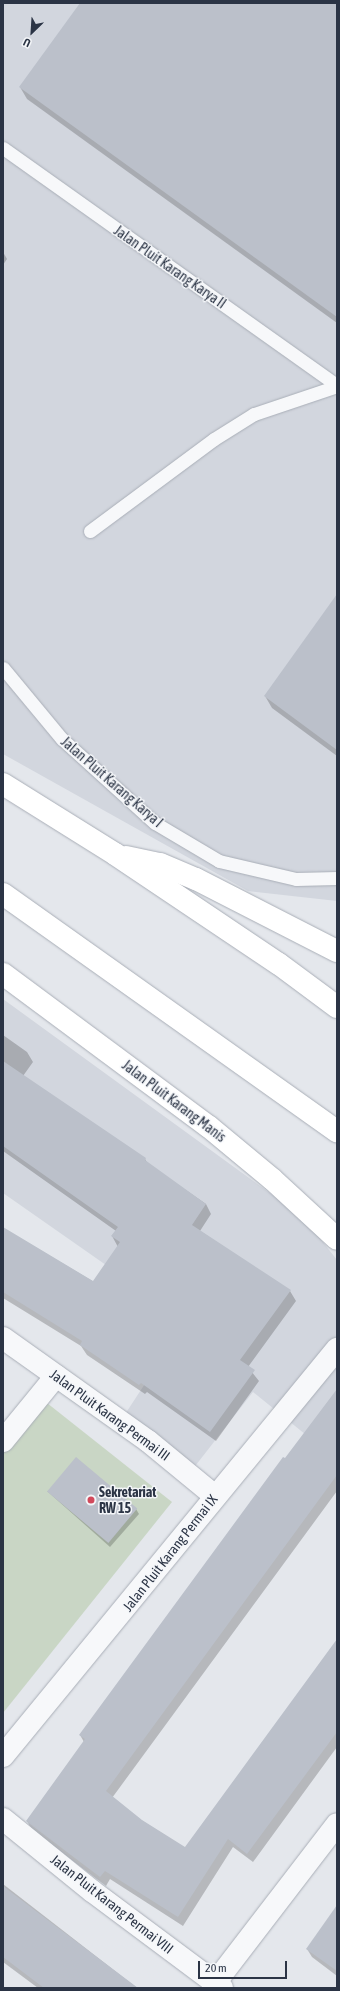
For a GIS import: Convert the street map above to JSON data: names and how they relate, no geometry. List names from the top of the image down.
{
  "streets": {
    "main road": ["Jalan Pluit Karang Manis"],
    "street": ["Jalan Pluit Karang Permai III", "Jalan Pluit Karang Permai IX", "Jalan Pluit Karang Permai VIII"],
    "lane": ["Jalan Pluit Karang Karya II", "Jalan Pluit Karang Karya I"]
  },
  "crossings": [
    ["Jalan Pluit Karang Permai III", "Jalan Pluit Karang Permai IX"]
  ],
  "places": ["Sekretariat RW 15"],
  "scale_bar": "20 m",
  "north": "bottom left"
}
